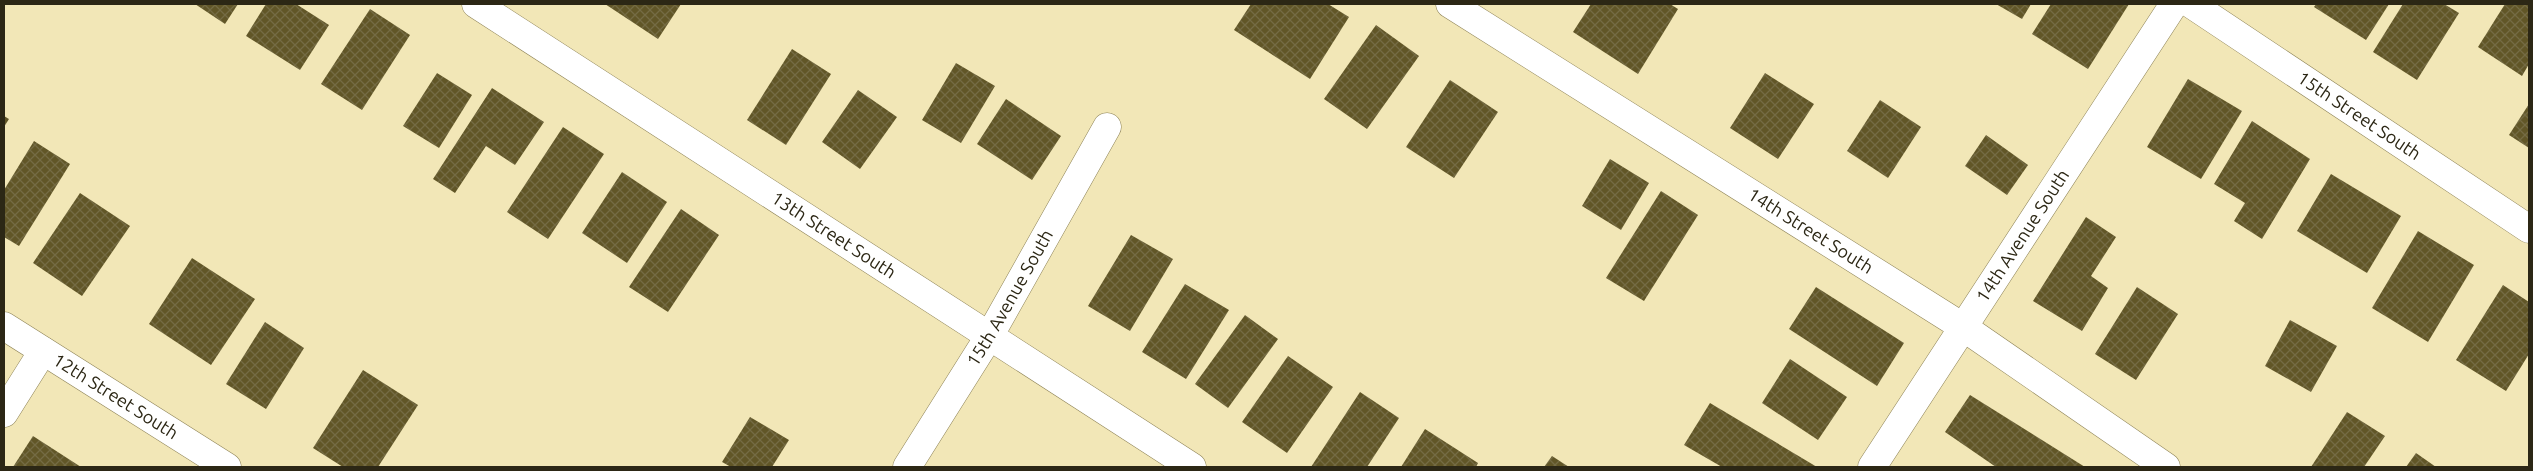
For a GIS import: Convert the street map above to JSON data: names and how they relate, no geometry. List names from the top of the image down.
{
  "streets": {
    "street": [
      "15th Street South",
      "14th Street South",
      "13th Street South",
      "14th Avenue South",
      "15th Avenue South",
      "12th Street South"
    ]
  },
  "crossings": [
    ["14th Street South", "14th Avenue South"],
    ["13th Street South", "15th Avenue South"]
  ]
}
